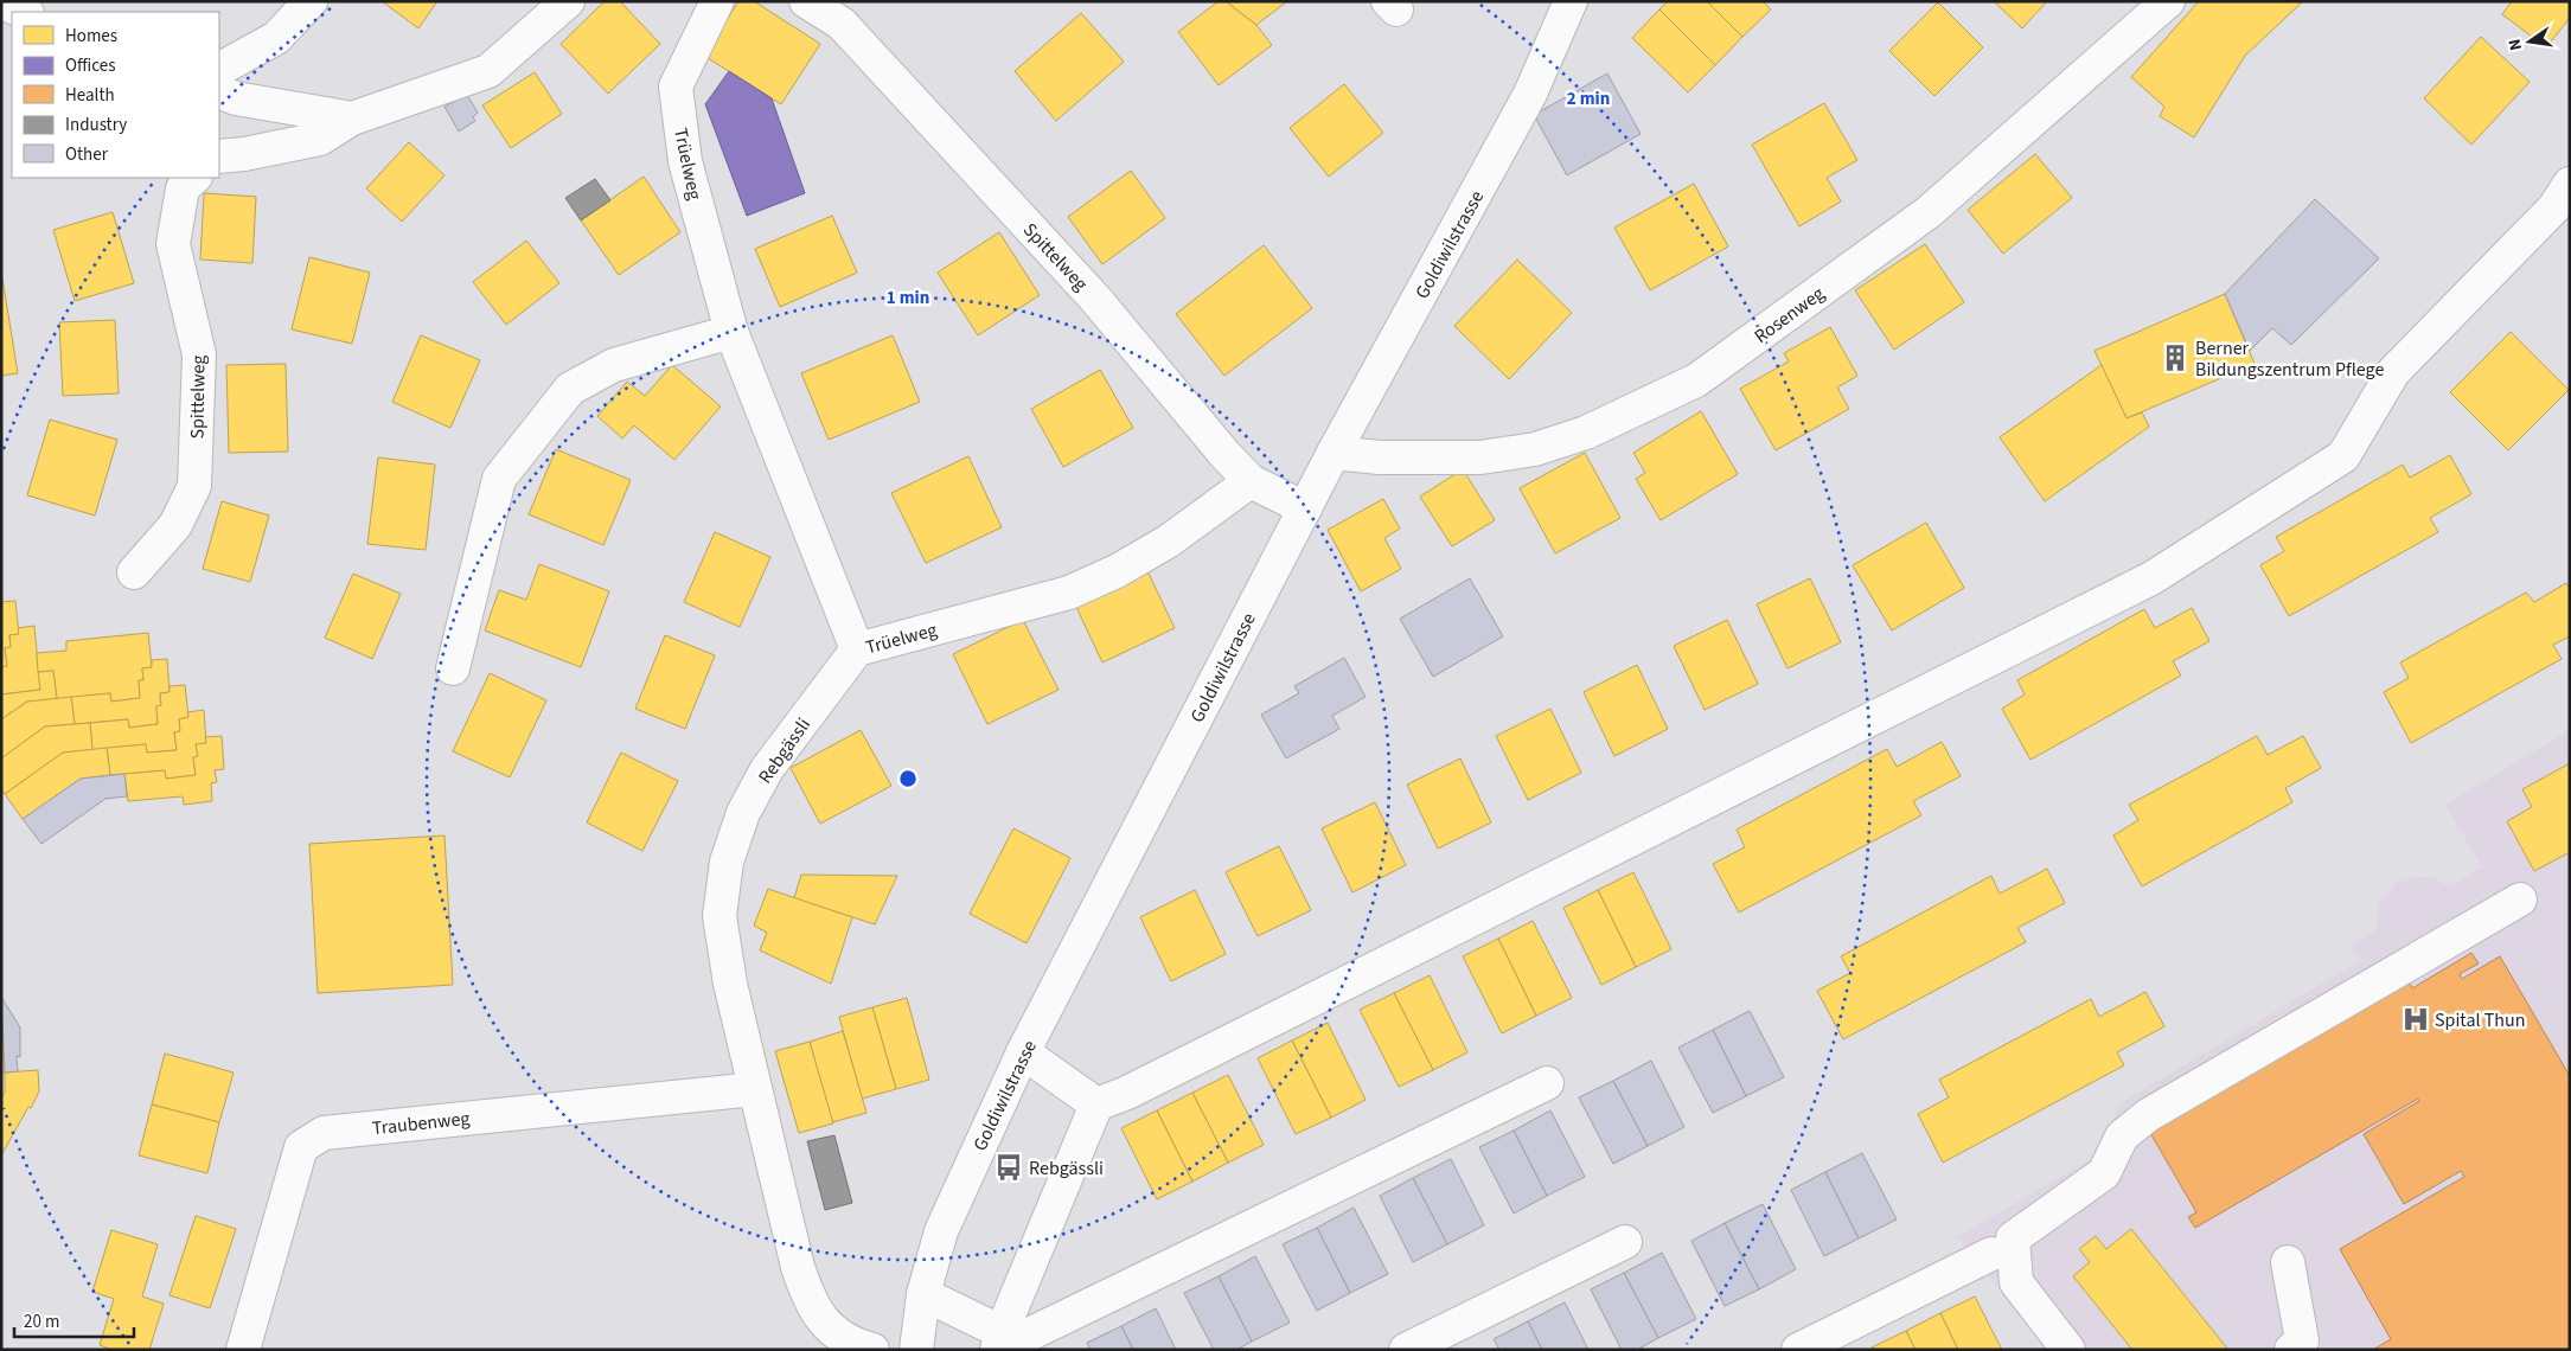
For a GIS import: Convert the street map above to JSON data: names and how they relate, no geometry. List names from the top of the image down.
{
  "streets": {
    "street": [
      "Trüelweg",
      "Goldiwilstrasse",
      "Spittelweg",
      "Rosenweg",
      "Rebgässli",
      "Traubenweg"
    ]
  },
  "crossings": [
    ["Trüelweg", "Spittelweg"],
    ["Trüelweg", "Rebgässli"],
    ["Goldiwilstrasse", "Spittelweg"],
    ["Goldiwilstrasse", "Rosenweg"],
    ["Rebgässli", "Traubenweg"]
  ],
  "places": {
    "building": ["Berner Bildungszentrum Pflege"],
    "hospital": ["Spital Thun"],
    "bus stop": ["Rebgässli"]
  },
  "legend": [
    "Homes",
    "Offices",
    "Health",
    "Industry",
    "Other"
  ],
  "scale_bar": "20 m",
  "north": "left",
  "rings": ["2 min", "1 min"]
}
